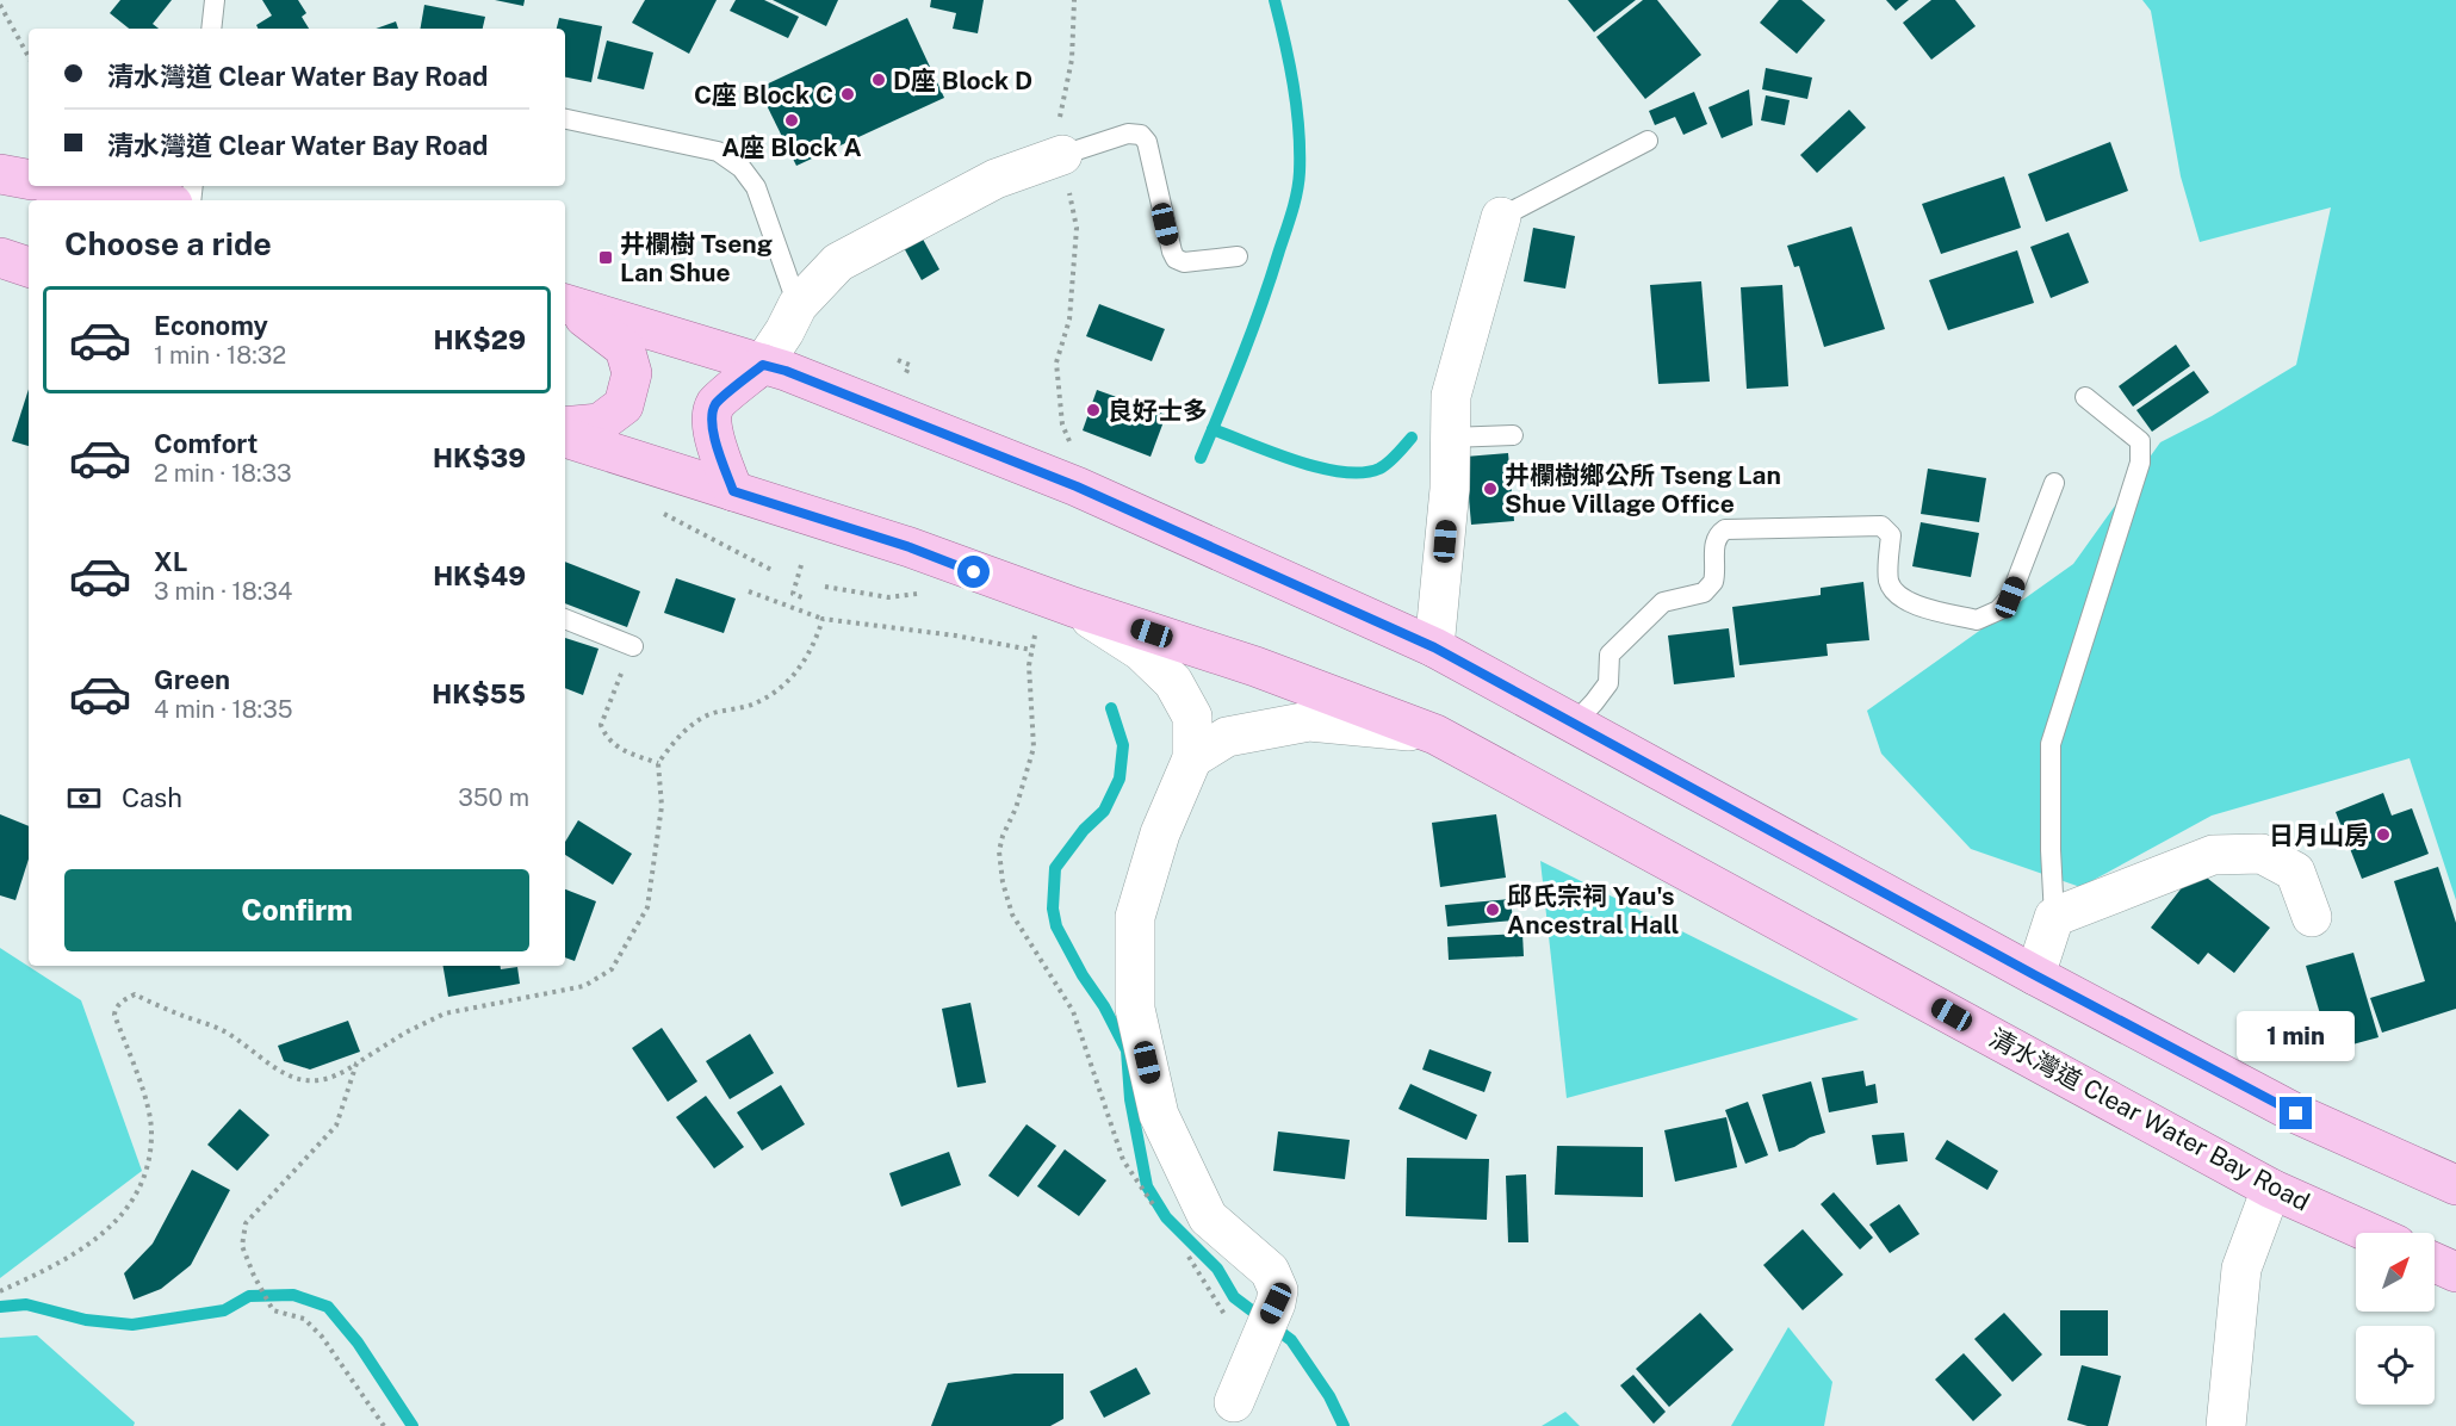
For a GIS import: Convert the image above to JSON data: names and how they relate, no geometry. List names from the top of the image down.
{
  "streets": {
    "main road": ["清水灣道 Clear Water Bay Road"]
  },
  "places": {
    "other": [
      "D座 Block D",
      "C座 Block C",
      "A座 Block A",
      "良好士多",
      "井欄樹鄉公所 Tseng Lan Shue Village Office",
      "日月山房",
      "邱氏宗祠 Yau's Ancestral Hall"
    ],
    "transit": ["井欄樹 Tseng Lan Shue"]
  },
  "north": "top right",
  "page": {
    "banner": ["清水灣道 Clear Water Bay Road", "清水灣道 Clear Water Bay Road"],
    "heading": "Choose a ride",
    "list": [
      {
        "name": "Economy",
        "note": "1 min · 18:32",
        "value": "HK$29"
      },
      {
        "name": "Comfort",
        "note": "2 min · 18:33",
        "value": "HK$39"
      },
      {
        "name": "XL",
        "note": "3 min · 18:34",
        "value": "HK$49"
      },
      {
        "name": "Green",
        "note": "4 min · 18:35",
        "value": "HK$55"
      }
    ],
    "pay": ["Cash", "350 m"],
    "buttons": "Confirm",
    "bubble": "1 min"
  }
}
